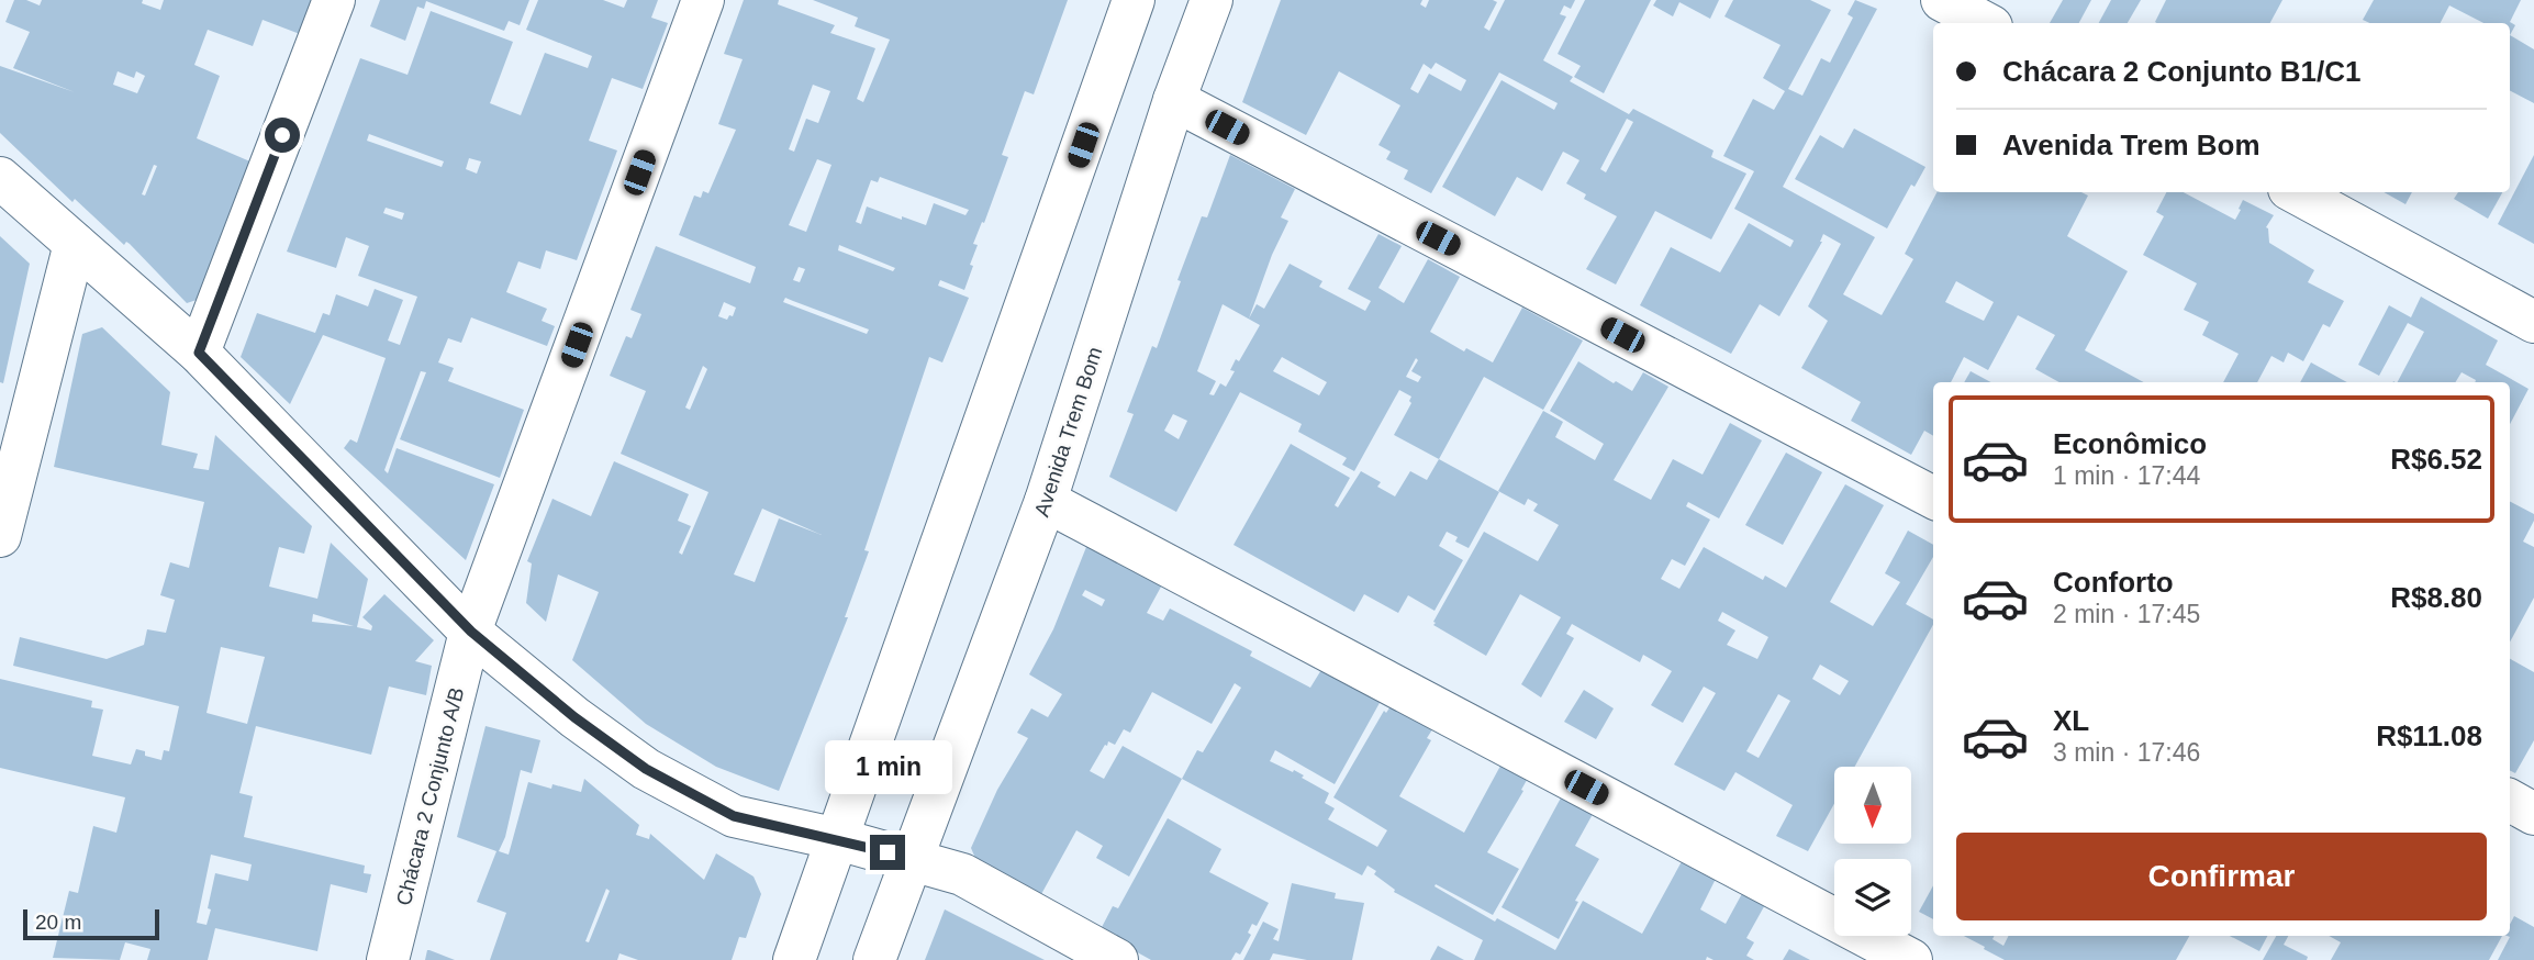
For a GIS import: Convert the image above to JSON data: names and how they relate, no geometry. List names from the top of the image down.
{
  "streets": {
    "street": ["Avenida Trem Bom", "Chácara 2 Conjunto A/B"]
  },
  "scale_bar": "20 m",
  "north": "bottom",
  "page": {
    "banner": ["Chácara 2 Conjunto B1/C1", "Avenida Trem Bom"],
    "list": [
      {
        "name": "Econômico",
        "note": "1 min · 17:44",
        "value": "R$6.52"
      },
      {
        "name": "Conforto",
        "note": "2 min · 17:45",
        "value": "R$8.80"
      },
      {
        "name": "XL",
        "note": "3 min · 17:46",
        "value": "R$11.08"
      }
    ],
    "bubble": "1 min",
    "buttons": "Confirmar",
    "scale": "20 m"
  }
}
